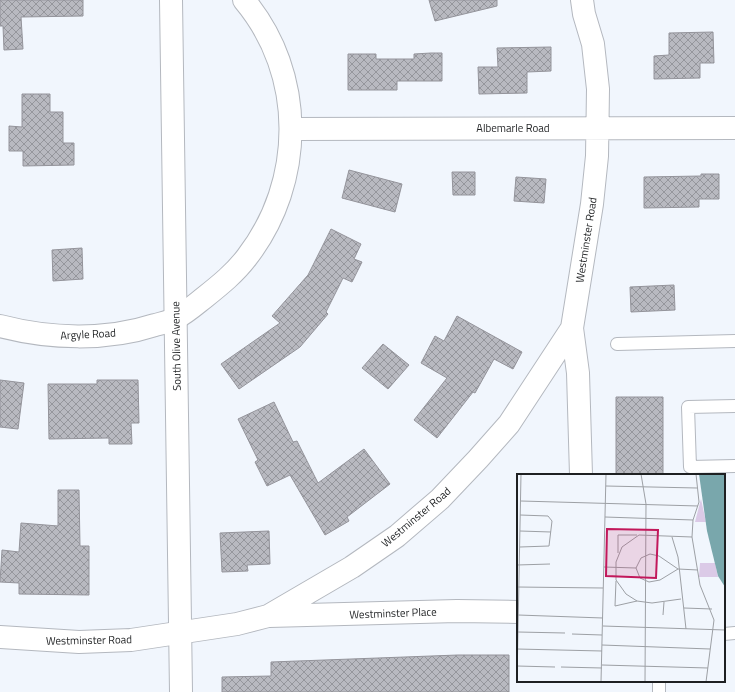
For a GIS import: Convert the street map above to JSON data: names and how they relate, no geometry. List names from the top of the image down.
{
  "streets": {
    "street": [
      "Albemarle Road",
      "Westminster Road",
      "Argyle Road",
      "South Olive Avenue",
      "Westminster Place"
    ]
  },
  "crossings": [
    ["Albemarle Road", "Westminster Road"],
    ["Albemarle Road", "Argyle Road"],
    ["Westminster Road", "South Olive Avenue"],
    ["Westminster Road", "Westminster Place"],
    ["Argyle Road", "South Olive Avenue"]
  ]
}
